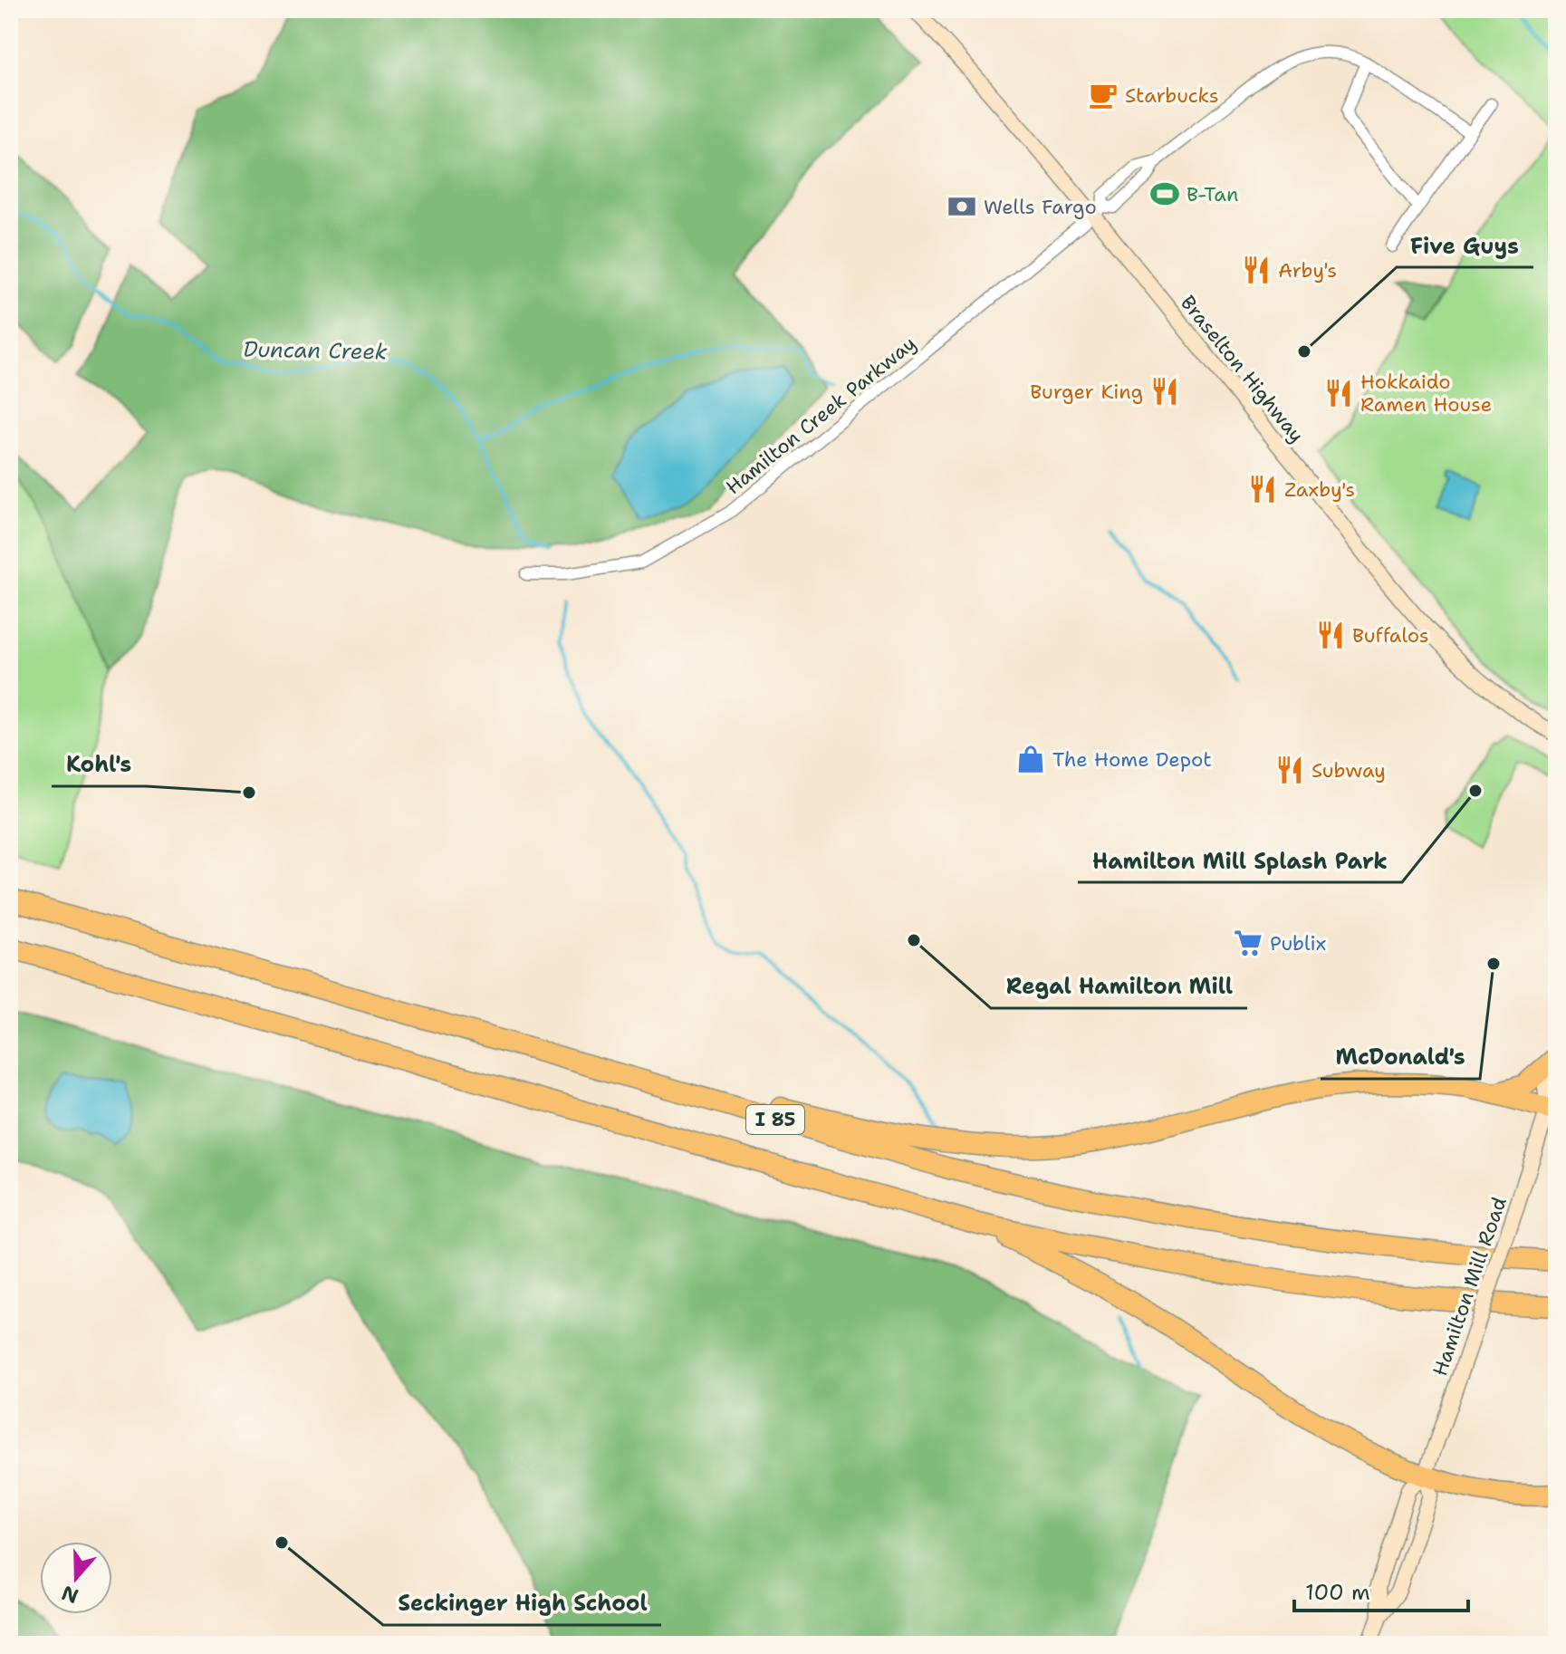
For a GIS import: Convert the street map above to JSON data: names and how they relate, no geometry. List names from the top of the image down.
{
  "streets": {
    "highway": ["I 85"],
    "main road": ["Braselton Highway", "Hamilton Mill Road"],
    "street": ["Hamilton Creek Parkway"]
  },
  "crossings": [
    ["Braselton Highway", "Hamilton Creek Parkway"]
  ],
  "water": ["Duncan Creek"],
  "places": {
    "cafe": ["Starbucks"],
    "sports": ["B-Tan"],
    "bank": ["Wells Fargo"],
    "restaurant": [
      "Arby's",
      "Burger King",
      "Hokkaido Ramen House",
      "Zaxby's",
      "Buffalos",
      "Subway"
    ],
    "other": [
      "Five Guys",
      "Hamilton Mill Splash Park",
      "Kohl's",
      "Regal Hamilton Mill",
      "McDonald's",
      "Seckinger High School"
    ],
    "shop": ["The Home Depot"],
    "supermarket": ["Publix"]
  },
  "scale_bar": "100 m",
  "north": "bottom"
}
